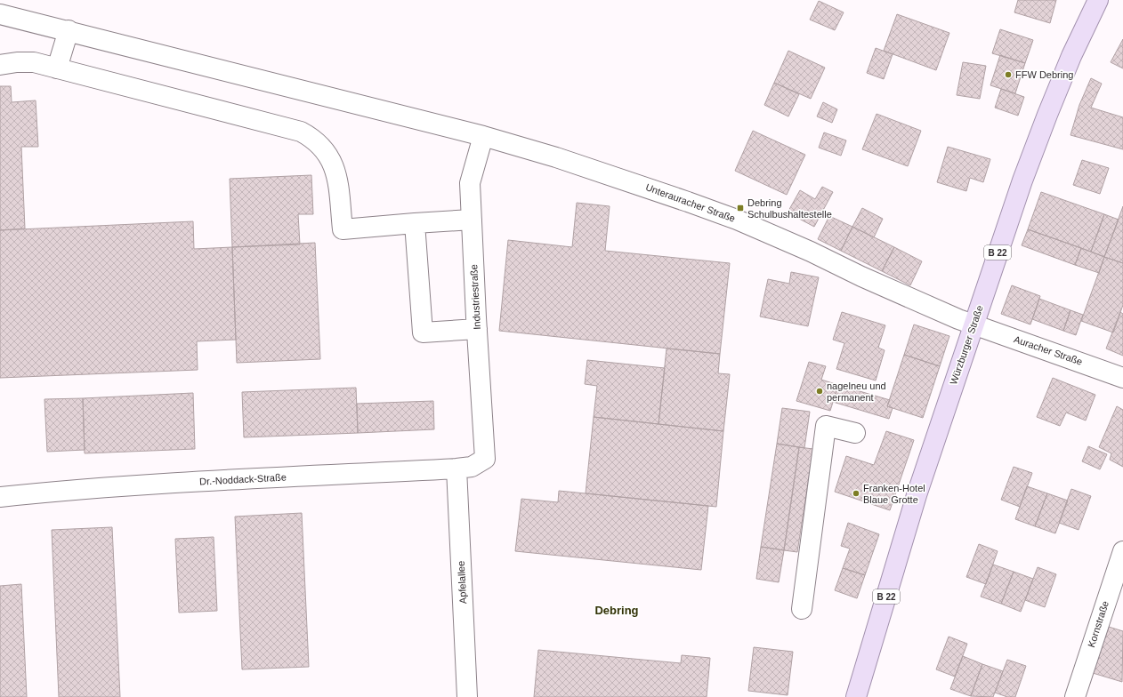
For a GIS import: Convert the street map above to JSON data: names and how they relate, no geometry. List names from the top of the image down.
{
  "streets": {
    "main road": ["B 22", "Würzburger Straße"],
    "street": [
      "Unterauracher Straße",
      "Industriestraße",
      "Auracher Straße",
      "Dr.-Noddack-Straße",
      "Apfelallee",
      "Kornstraße"
    ]
  },
  "crossings": [
    ["Unterauracher Straße", "Industriestraße"],
    ["Unterauracher Straße", "Würzburger Straße"],
    ["Unterauracher Straße", "Auracher Straße"],
    ["Industriestraße", "Dr.-Noddack-Straße"],
    ["Würzburger Straße", "Auracher Straße"],
    ["Dr.-Noddack-Straße", "Apfelallee"]
  ],
  "districts": ["Debring"],
  "places": {
    "other": ["FFW Debring", "nagelneu und permanent", "Franken-Hotel Blaue Grotte"],
    "transit": ["Debring Schulbushaltestelle"]
  }
}
